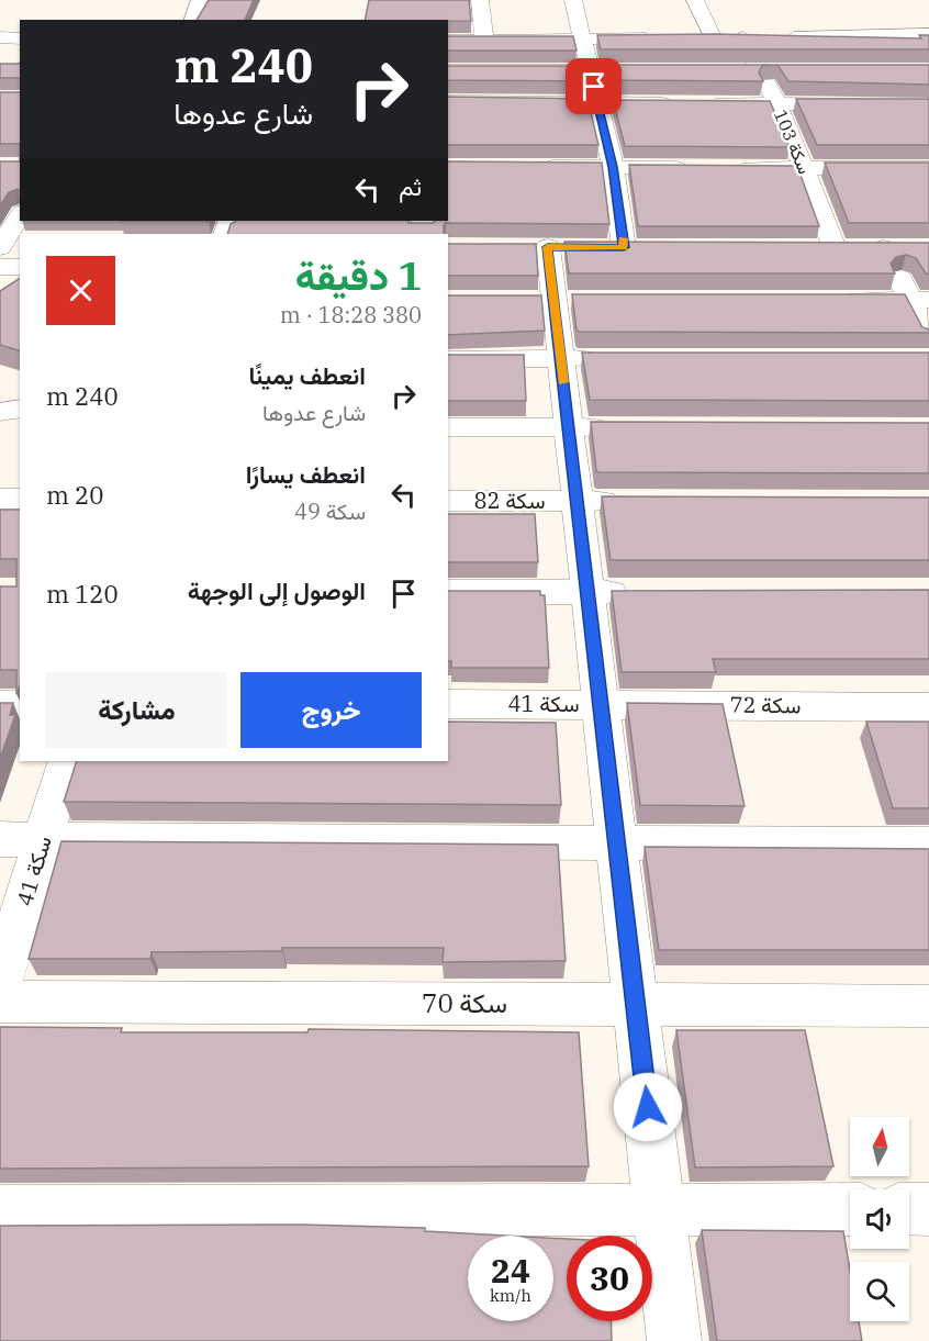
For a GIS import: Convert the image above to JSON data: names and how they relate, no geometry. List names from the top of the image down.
{
  "streets": {
    "street": [
      "سكة 103",
      "سكة 82",
      "سكة 41",
      "سكة 72",
      "سكة 70"
    ]
  },
  "crossings": [
    ["سكة 41", "سكة 72"]
  ],
  "north": "top",
  "page": {
    "turn": ["240 m", "شارع عدوها"],
    "then": "ثم",
    "heading": ["1 دقيقة", "380 m · 18:28"],
    "list": [
      {
        "name": "انعطف يمينًا",
        "note": "شارع عدوها",
        "value": "240 m"
      },
      {
        "name": "انعطف يسارًا",
        "note": "سكة 49",
        "value": "20 m"
      },
      {
        "name": "الوصول إلى الوجهة",
        "value": "120 m"
      }
    ],
    "buttons": ["خروج", "مشاركة"],
    "speed": "24 km/h",
    "limit": "30"
  }
}
